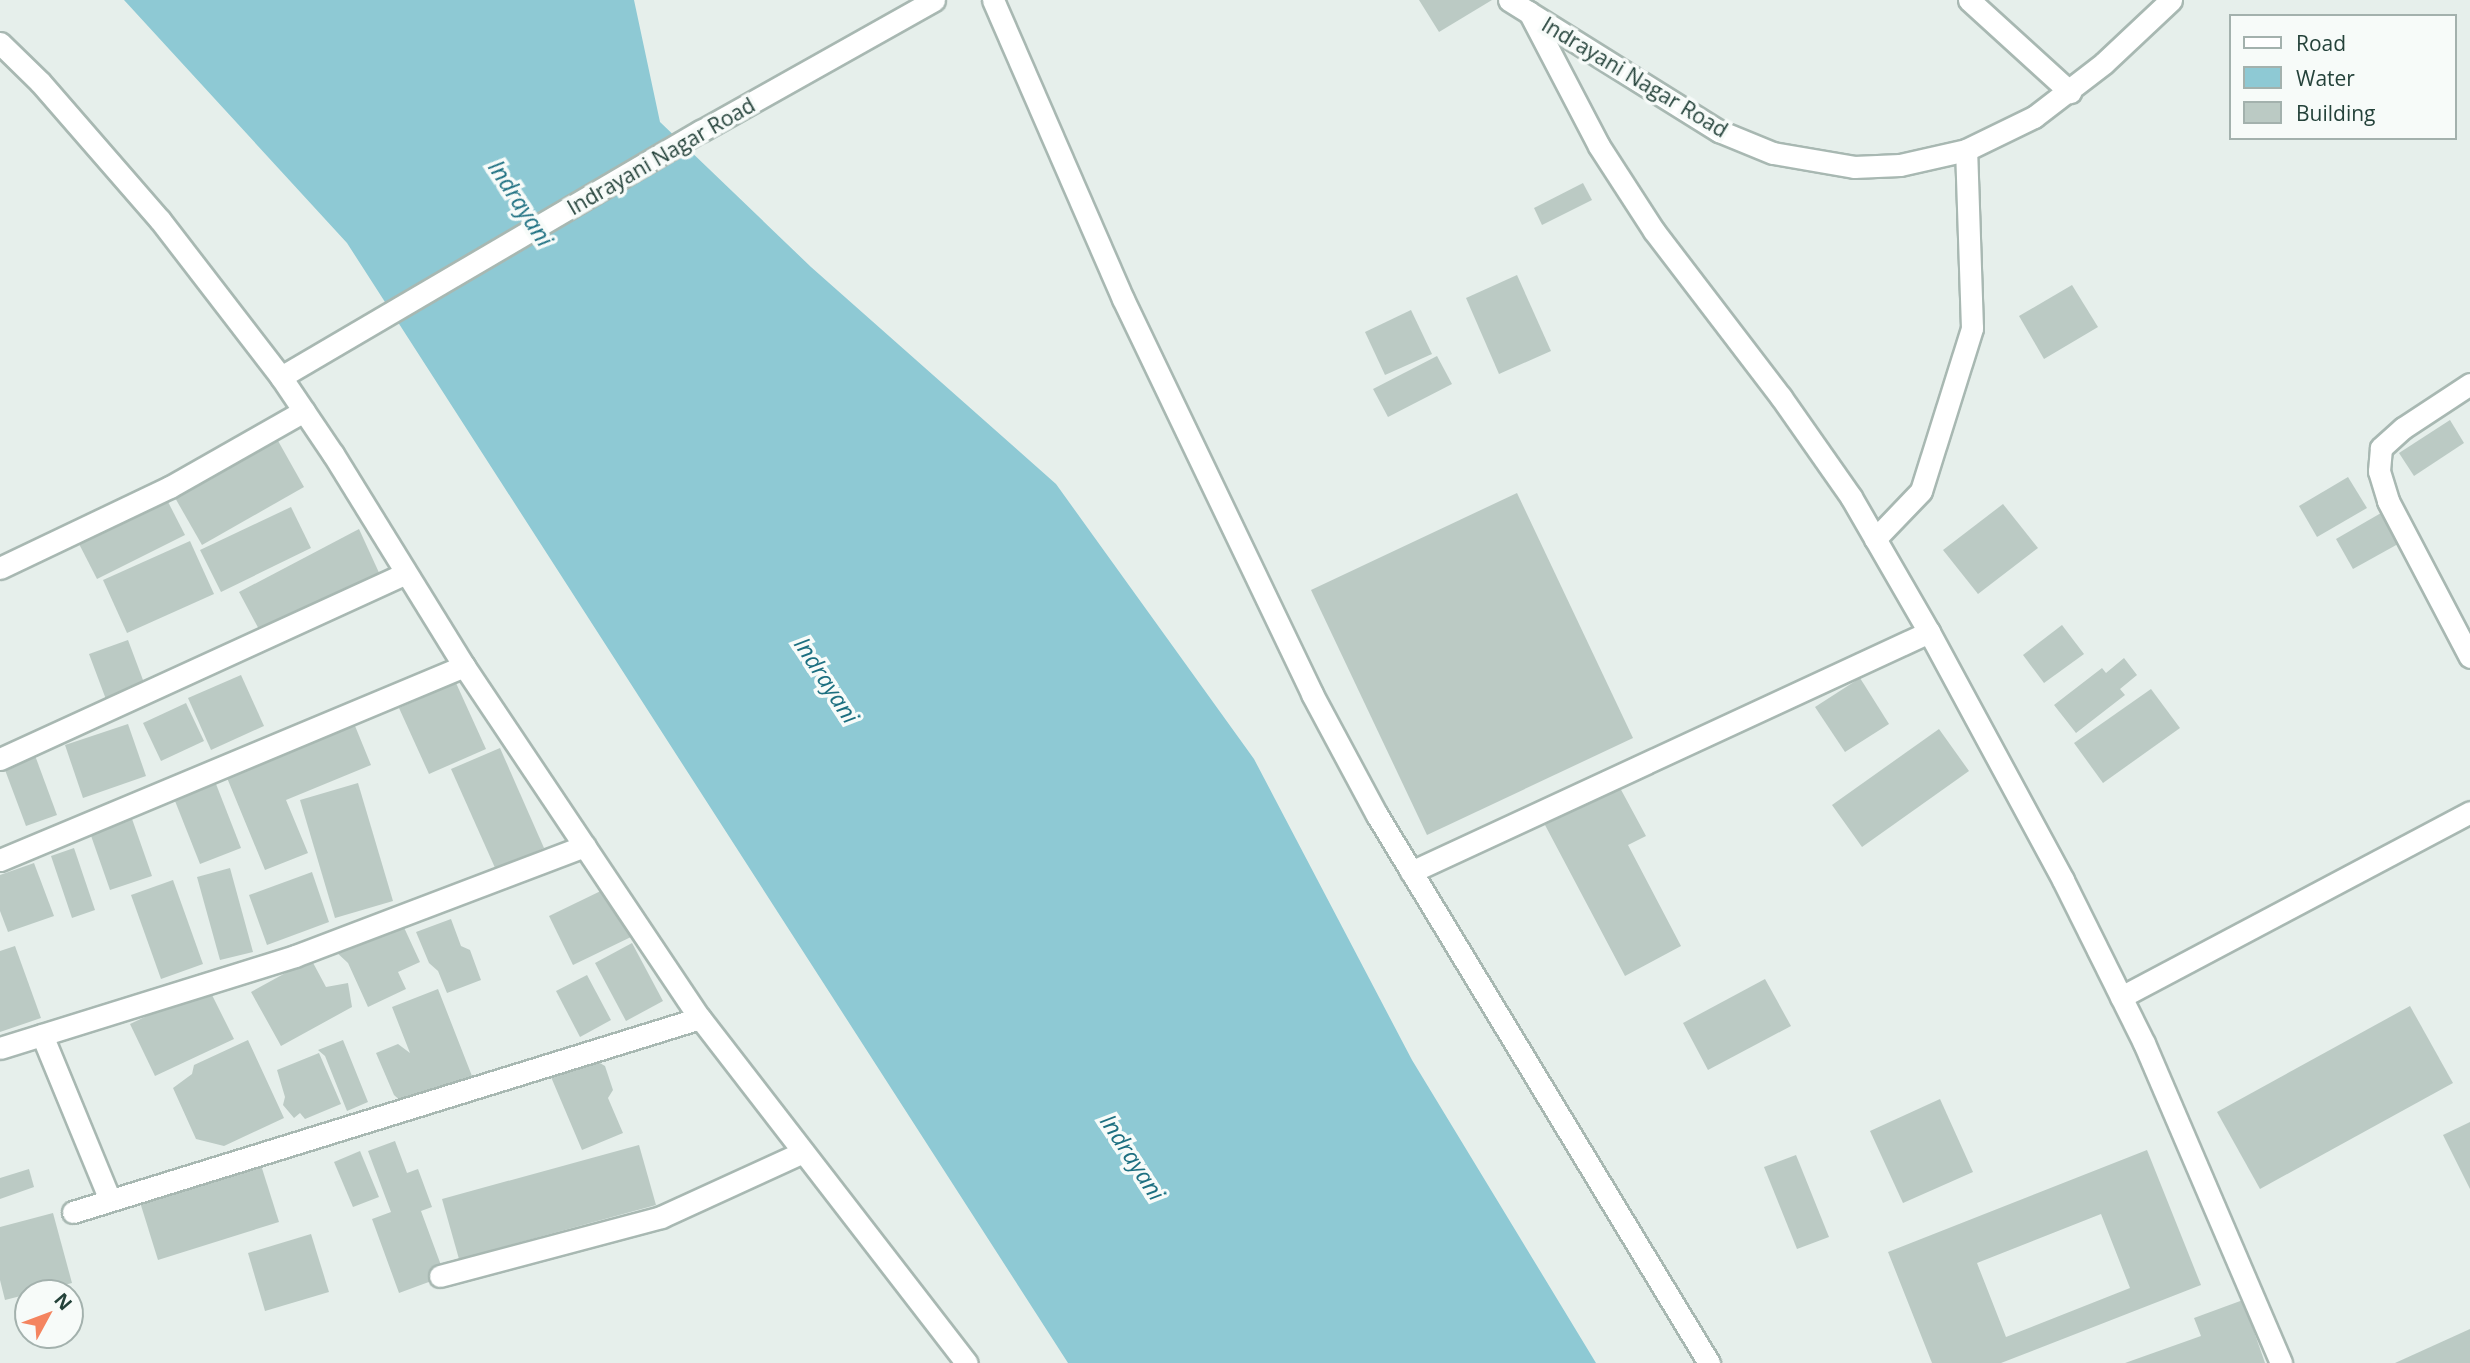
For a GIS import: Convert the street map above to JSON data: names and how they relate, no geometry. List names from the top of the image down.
{
  "streets": {
    "street": ["Indrayani Nagar Road"]
  },
  "water": ["Indrayani"],
  "legend": ["Road", "Water", "Building"],
  "north": "top right"
}
